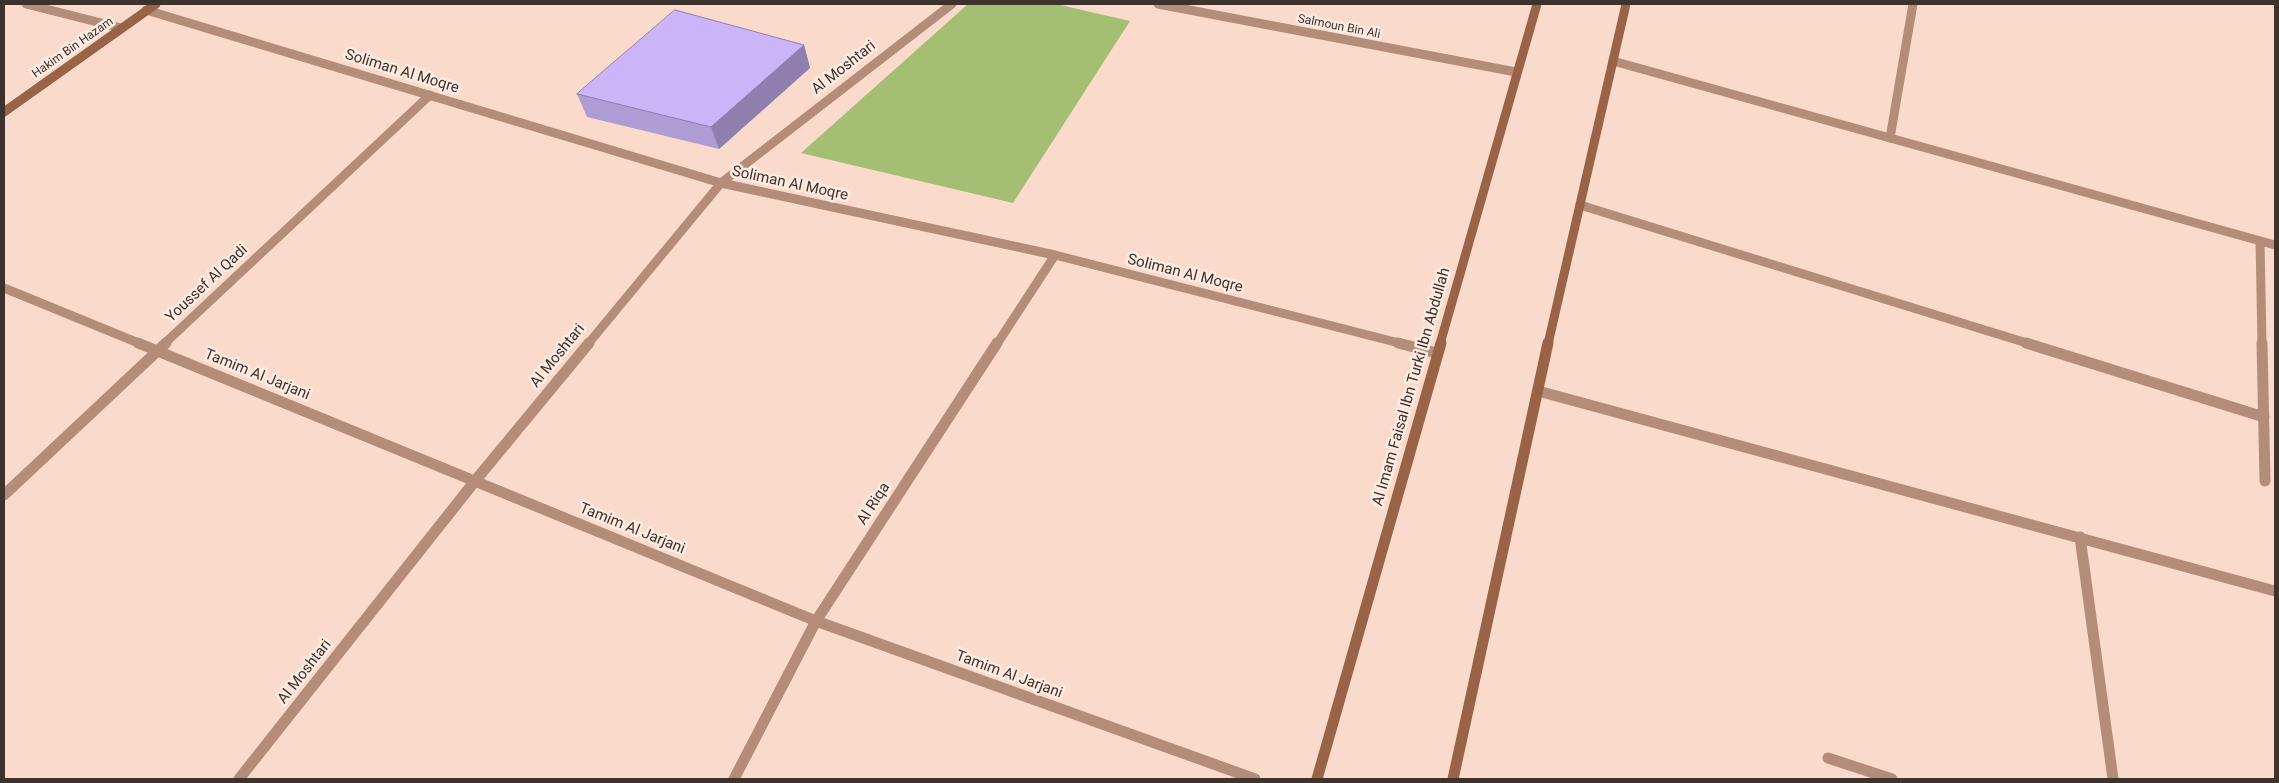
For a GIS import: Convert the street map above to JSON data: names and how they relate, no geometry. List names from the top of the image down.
{
  "streets": {
    "main road": ["Hakim Bin Hazam", "Al Imam Faisal Ibn Turki Ibn Abdullah"],
    "street": [
      "Salmoun Bin Ali",
      "Al Moshtari",
      "Soliman Al Moqre",
      "Youssef Al Qadi",
      "Tamim Al Jarjani",
      "Al Riqa"
    ]
  },
  "crossings": [
    ["Salmoun Bin Ali", "Al Imam Faisal Ibn Turki Ibn Abdullah"],
    ["Hakim Bin Hazam", "Soliman Al Moqre"],
    ["Al Moshtari", "Soliman Al Moqre"],
    ["Al Moshtari", "Tamim Al Jarjani"],
    ["Soliman Al Moqre", "Youssef Al Qadi"],
    ["Soliman Al Moqre", "Al Imam Faisal Ibn Turki Ibn Abdullah"],
    ["Soliman Al Moqre", "Al Riqa"],
    ["Youssef Al Qadi", "Tamim Al Jarjani"],
    ["Tamim Al Jarjani", "Al Riqa"]
  ]
}
